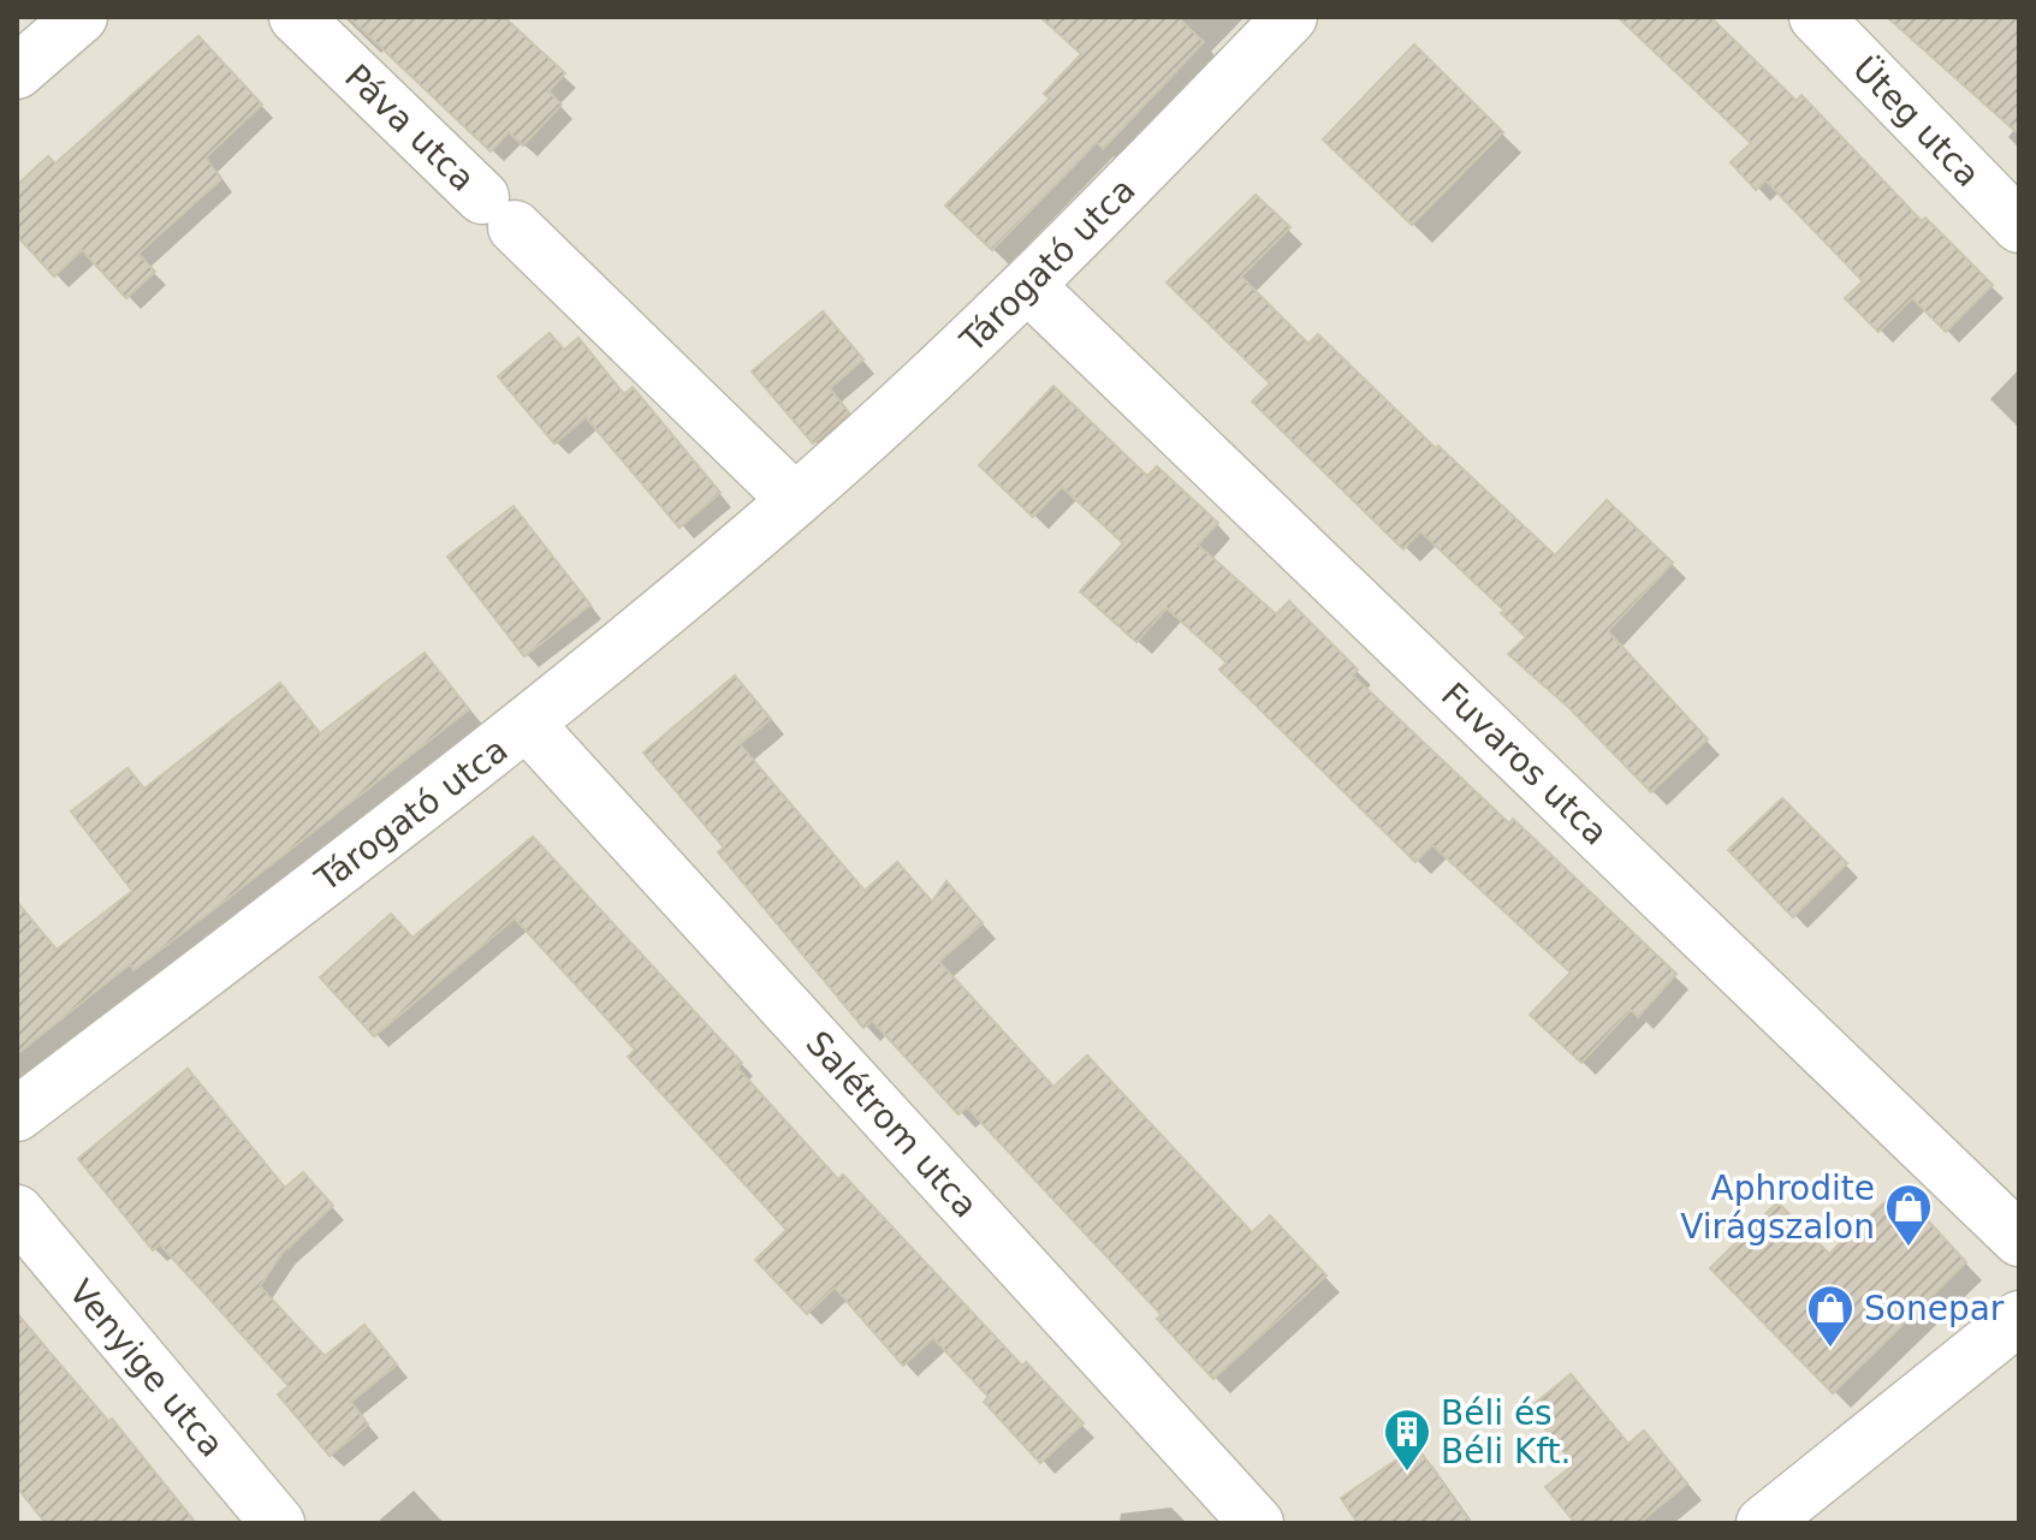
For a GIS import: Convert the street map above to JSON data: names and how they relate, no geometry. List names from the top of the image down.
{
  "streets": {
    "street": [
      "Üteg utca",
      "Páva utca",
      "Tárogató utca",
      "Fuvaros utca",
      "Salétrom utca",
      "Venyige utca"
    ]
  },
  "crossings": [
    ["Páva utca", "Tárogató utca"],
    ["Tárogató utca", "Fuvaros utca"],
    ["Tárogató utca", "Salétrom utca"]
  ],
  "places": {
    "shop": ["Aphrodite Virágszalon", "Sonepar"],
    "building": ["Béli és Béli Kft."]
  }
}
